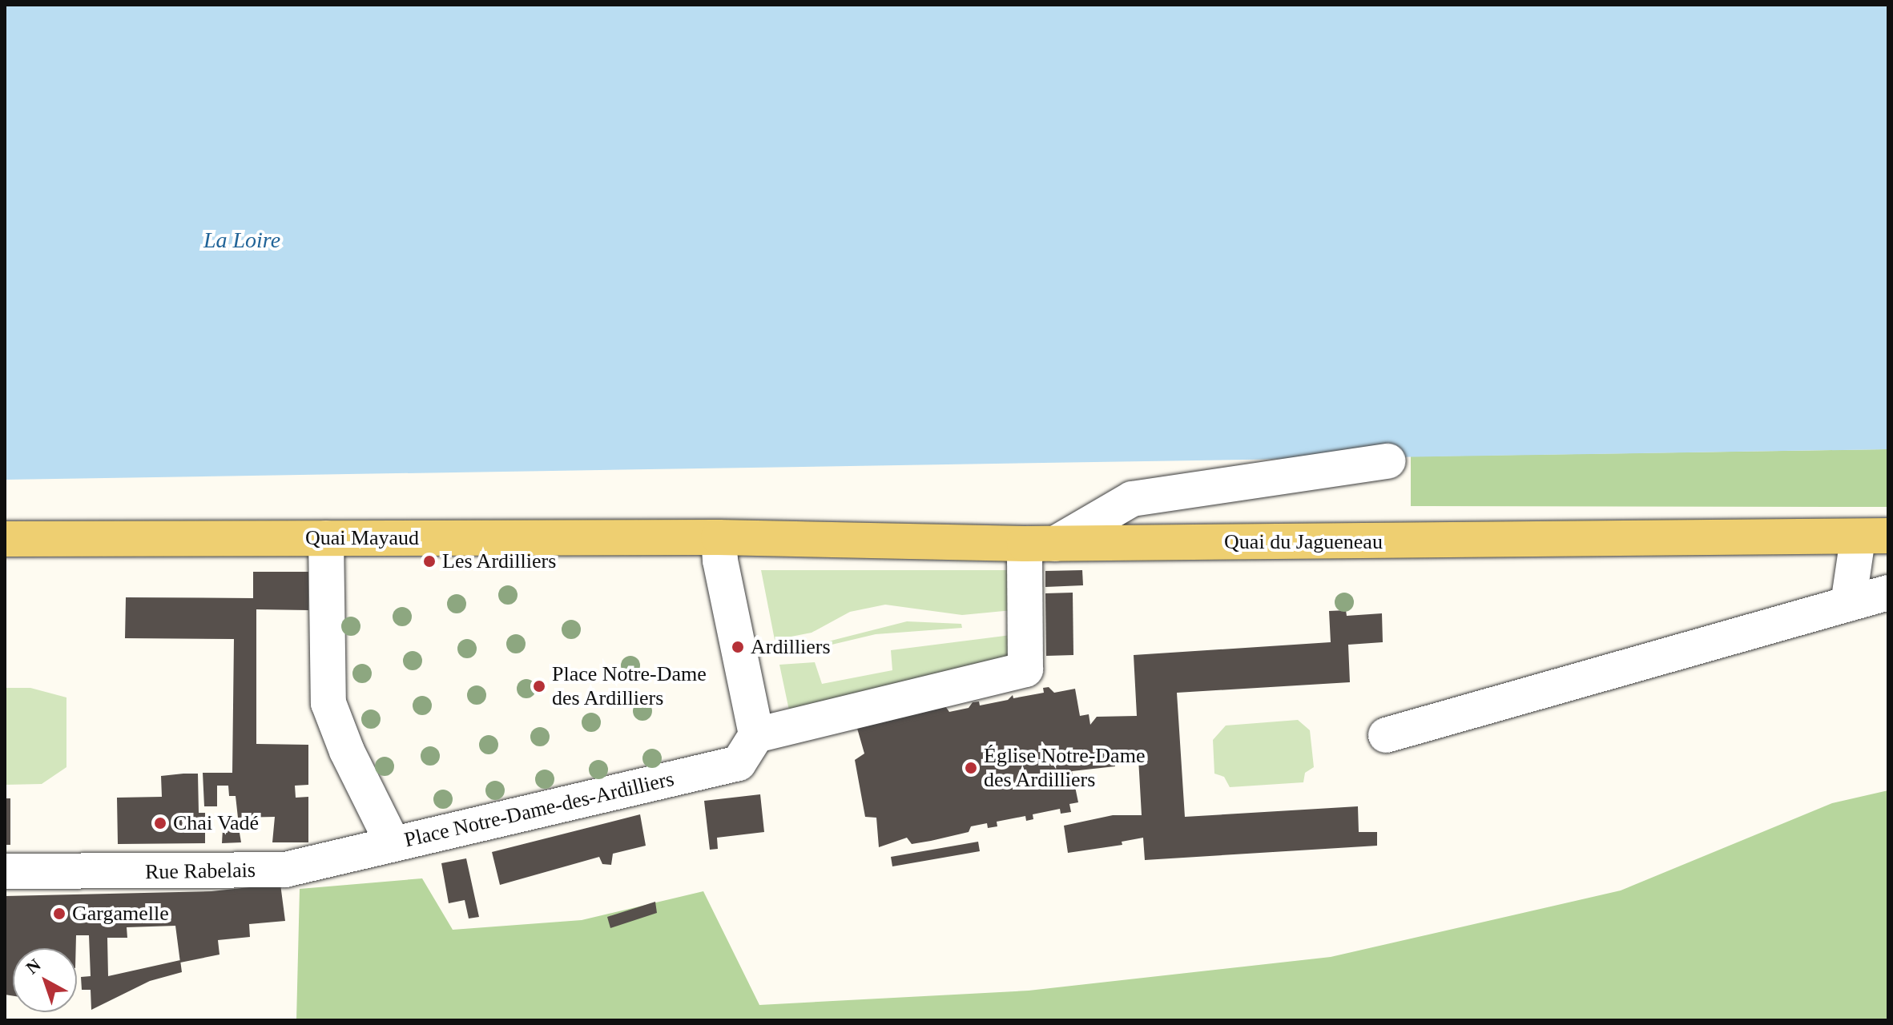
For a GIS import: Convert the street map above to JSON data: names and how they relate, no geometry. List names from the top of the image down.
{
  "streets": {
    "main road": ["Quai Mayaud", "Quai du Jagueneau"],
    "street": ["Place Notre-Dame-des-Ardilliers", "Rue Rabelais"]
  },
  "crossings": [
    ["Quai Mayaud", "Quai du Jagueneau"],
    ["Quai Mayaud", "Place Notre-Dame-des-Ardilliers"],
    ["Quai du Jagueneau", "Place Notre-Dame-des-Ardilliers"],
    ["Place Notre-Dame-des-Ardilliers", "Rue Rabelais"]
  ],
  "water": ["La Loire"],
  "places": [
    "Les Ardilliers",
    "Ardilliers",
    "Place Notre-Dame des Ardilliers",
    "Église Notre-Dame des Ardilliers",
    "Chai Vadé",
    "Gargamelle"
  ],
  "north": "top left"
}
